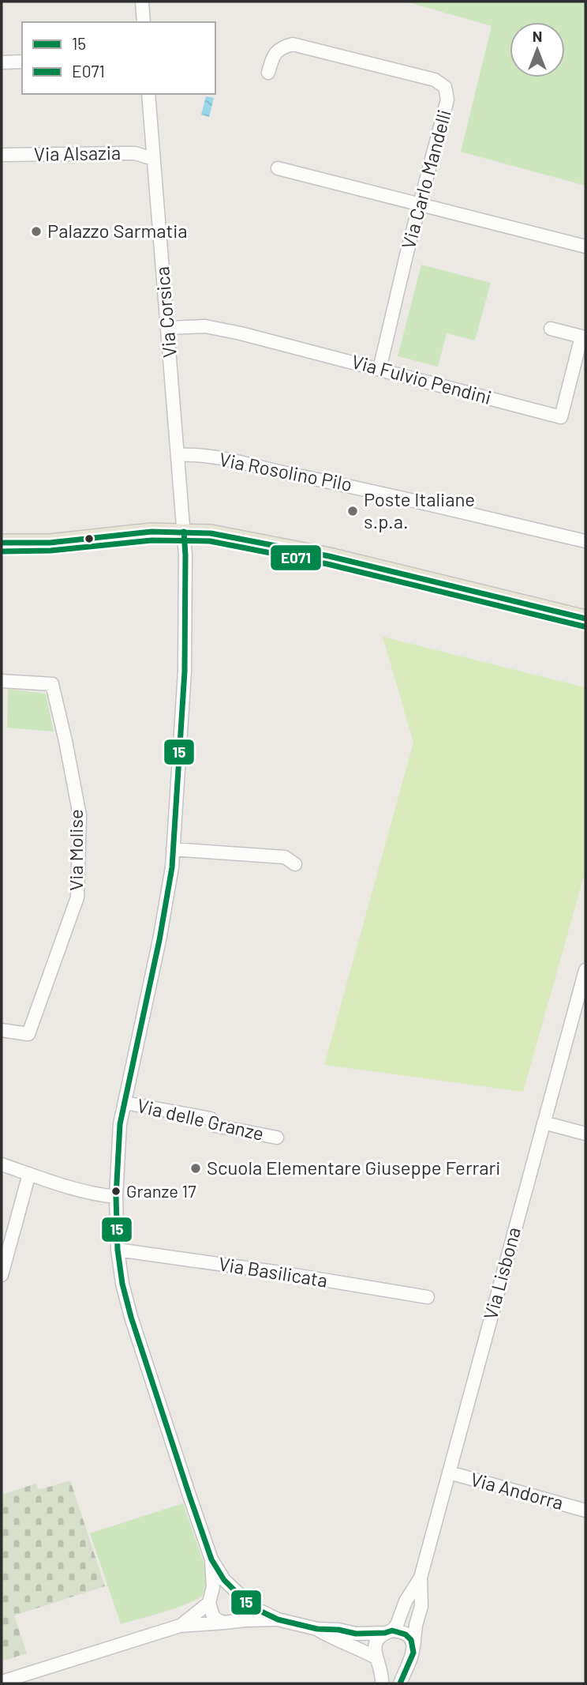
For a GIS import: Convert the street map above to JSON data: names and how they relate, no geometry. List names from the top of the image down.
{
  "streets": {
    "street": [
      "Via Alsazia",
      "Via Carlo Mandelli",
      "Via Corsica",
      "Via Fulvio Pendini",
      "Via Rosolino Pilo",
      "Via Molise",
      "Via delle Granze",
      "Via Basilicata",
      "Via Lisbona",
      "Via Andorra"
    ]
  },
  "crossings": [
    ["Via Alsazia", "Via Corsica"],
    ["Via Carlo Mandelli", "Via Fulvio Pendini"],
    ["Via Corsica", "Via Fulvio Pendini"],
    ["Via Corsica", "Via Rosolino Pilo"],
    ["Via Corsica", "Via delle Granze"],
    ["Via delle Granze", "Via Basilicata"],
    ["Via delle Granze", "Via Lisbona"],
    ["Via Lisbona", "Via Andorra"]
  ],
  "places": [
    "Palazzo Sarmatia",
    "Poste Italiane s.p.a.",
    "Scuola Elementare Giuseppe Ferrari",
    "Granze 17"
  ],
  "lines": ["transit line 15", "transit line E071"],
  "legend": ["15", "E071"],
  "north": "top"
}
